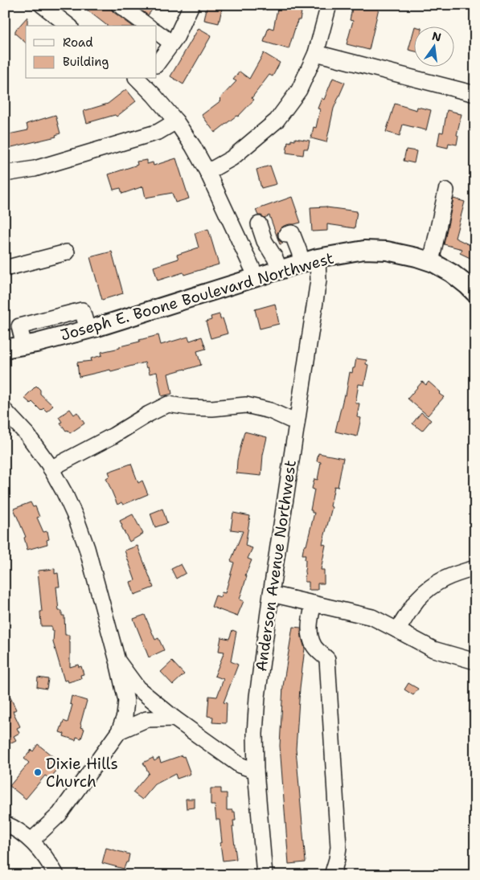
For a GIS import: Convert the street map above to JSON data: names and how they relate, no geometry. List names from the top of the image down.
{
  "streets": {
    "main road": ["Joseph E. Boone Boulevard Northwest"],
    "street": ["Anderson Avenue Northwest"]
  },
  "crossings": [
    ["Joseph E. Boone Boulevard Northwest", "Anderson Avenue Northwest"]
  ],
  "places": ["Dixie Hills Church"],
  "legend": ["Road", "Building"],
  "north": "top"
}
